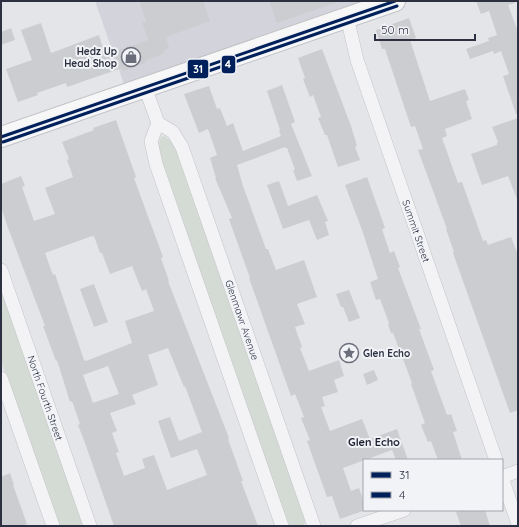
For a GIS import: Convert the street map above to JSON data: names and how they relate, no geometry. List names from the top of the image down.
{
  "streets": {
    "street": ["Summit Street", "Glenmawr Avenue", "North Fourth Street"]
  },
  "districts": ["Glen Echo"],
  "places": {
    "shop": ["Hedz Up Head Shop"],
    "place": ["Glen Echo"]
  },
  "lines": ["transit line 31", "transit line 4"],
  "legend": ["31", "4"],
  "scale_bar": "50 m"
}
